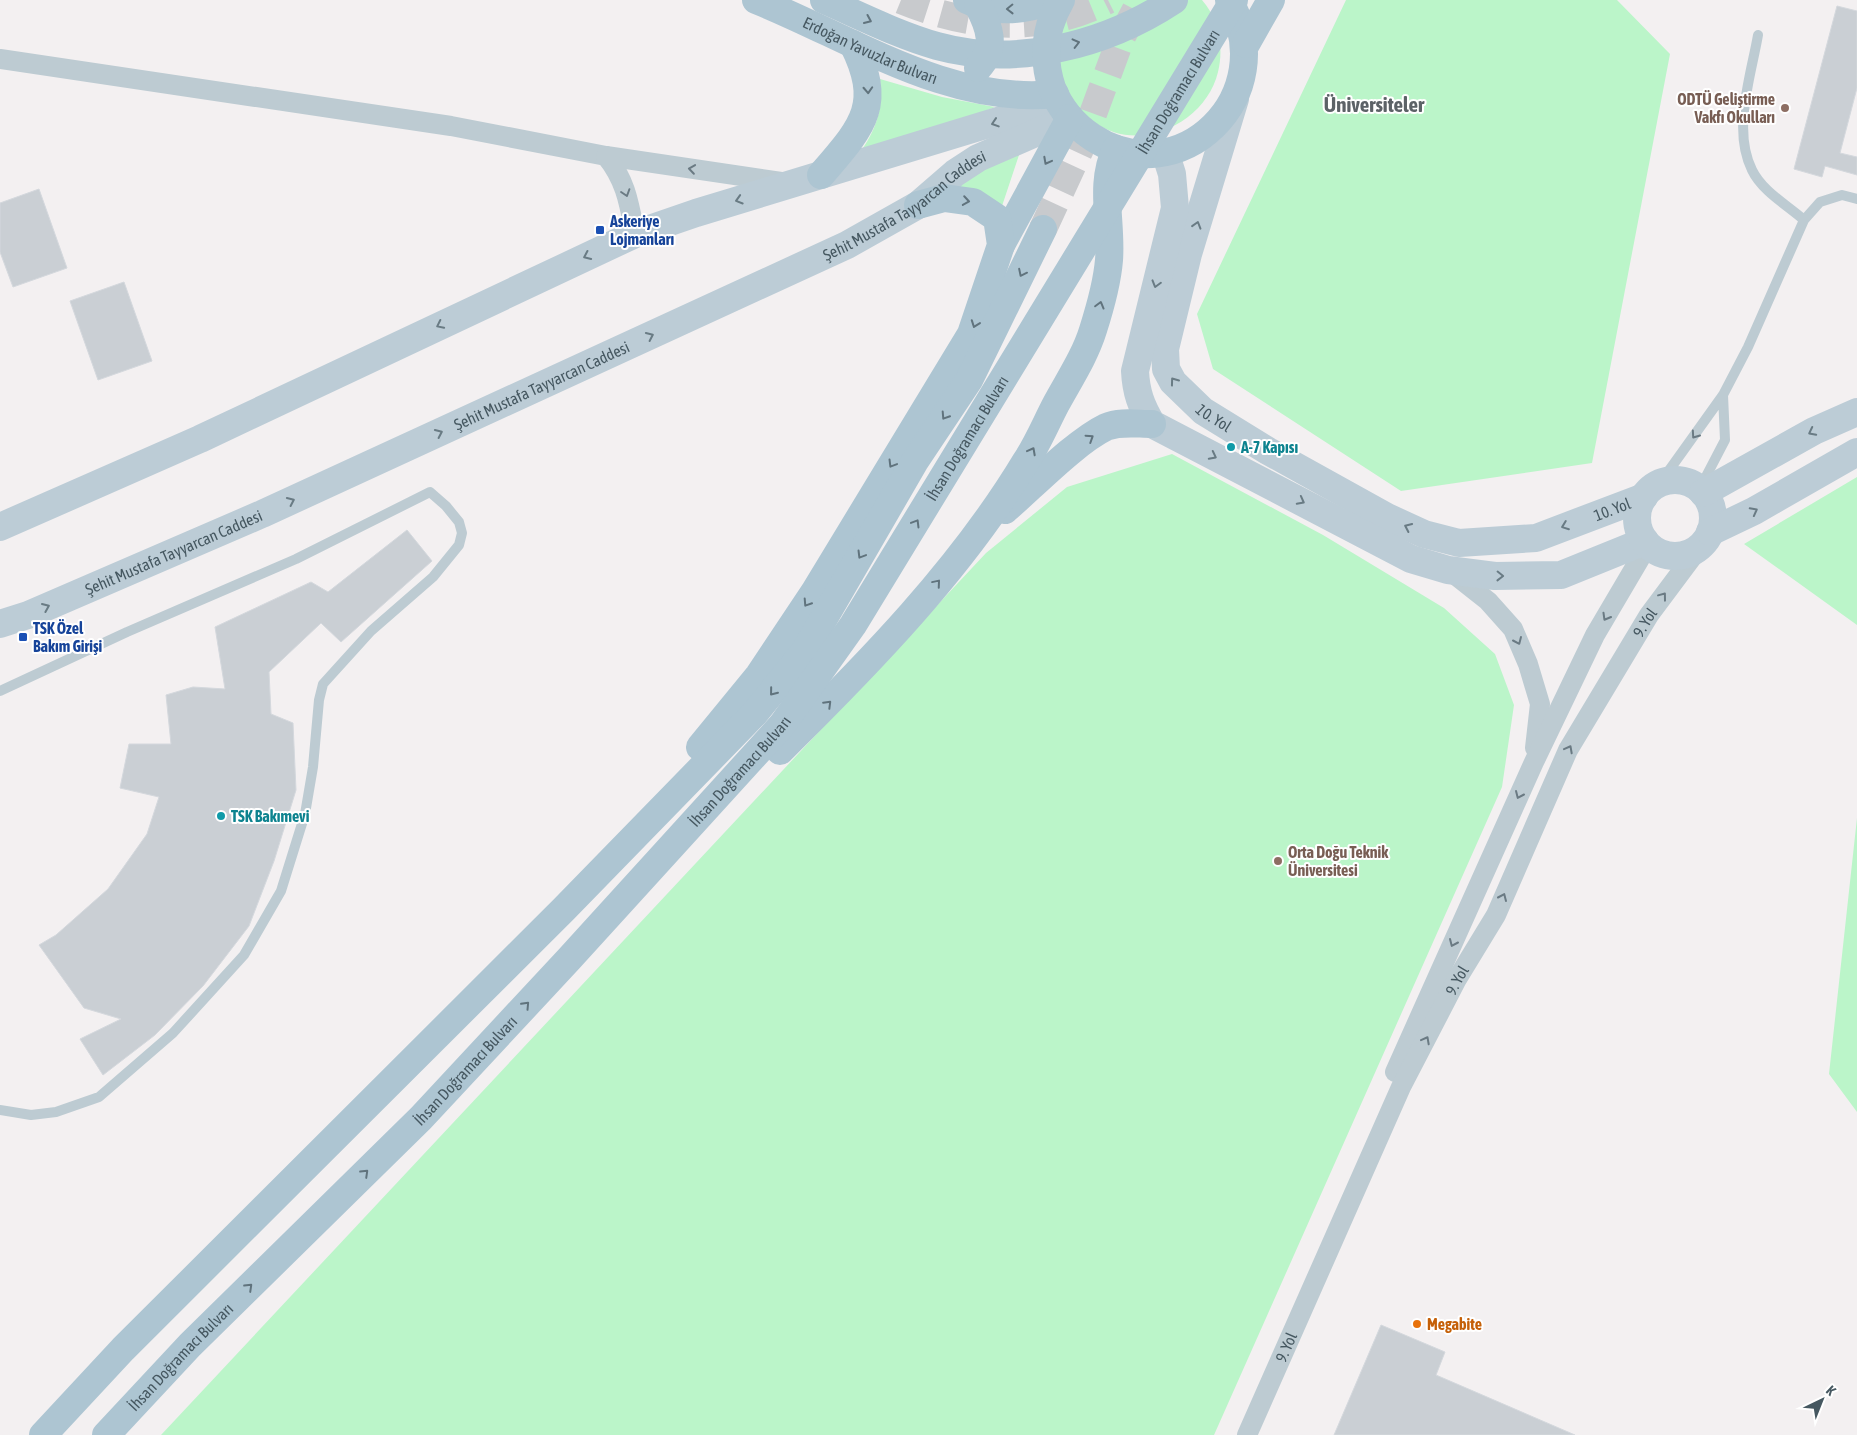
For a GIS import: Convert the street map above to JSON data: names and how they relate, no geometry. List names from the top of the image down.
{
  "streets": {
    "main road": [
      "Erdoğan Yavuzlar Bulvarı",
      "İhsan Doğramacı Bulvarı",
      "Şehit Mustafa Tayyarcan Caddesi",
      "10. Yol"
    ],
    "street": ["9. Yol"]
  },
  "crossings": [
    ["Erdoğan Yavuzlar Bulvarı", "Şehit Mustafa Tayyarcan Caddesi"],
    ["10. Yol", "9. Yol"]
  ],
  "districts": ["Üniversiteler"],
  "places": {
    "other": [
      "ODTÜ Geliştirme Vakfı Okulları",
      "A-7 Kapısı",
      "TSK Bakımevi",
      "Orta Doğu Teknik Üniversitesi",
      "Megabite"
    ],
    "transit": ["Askeriye Lojmanları", "TSK Özel Bakım Girişi"]
  },
  "north": "top right"
}
